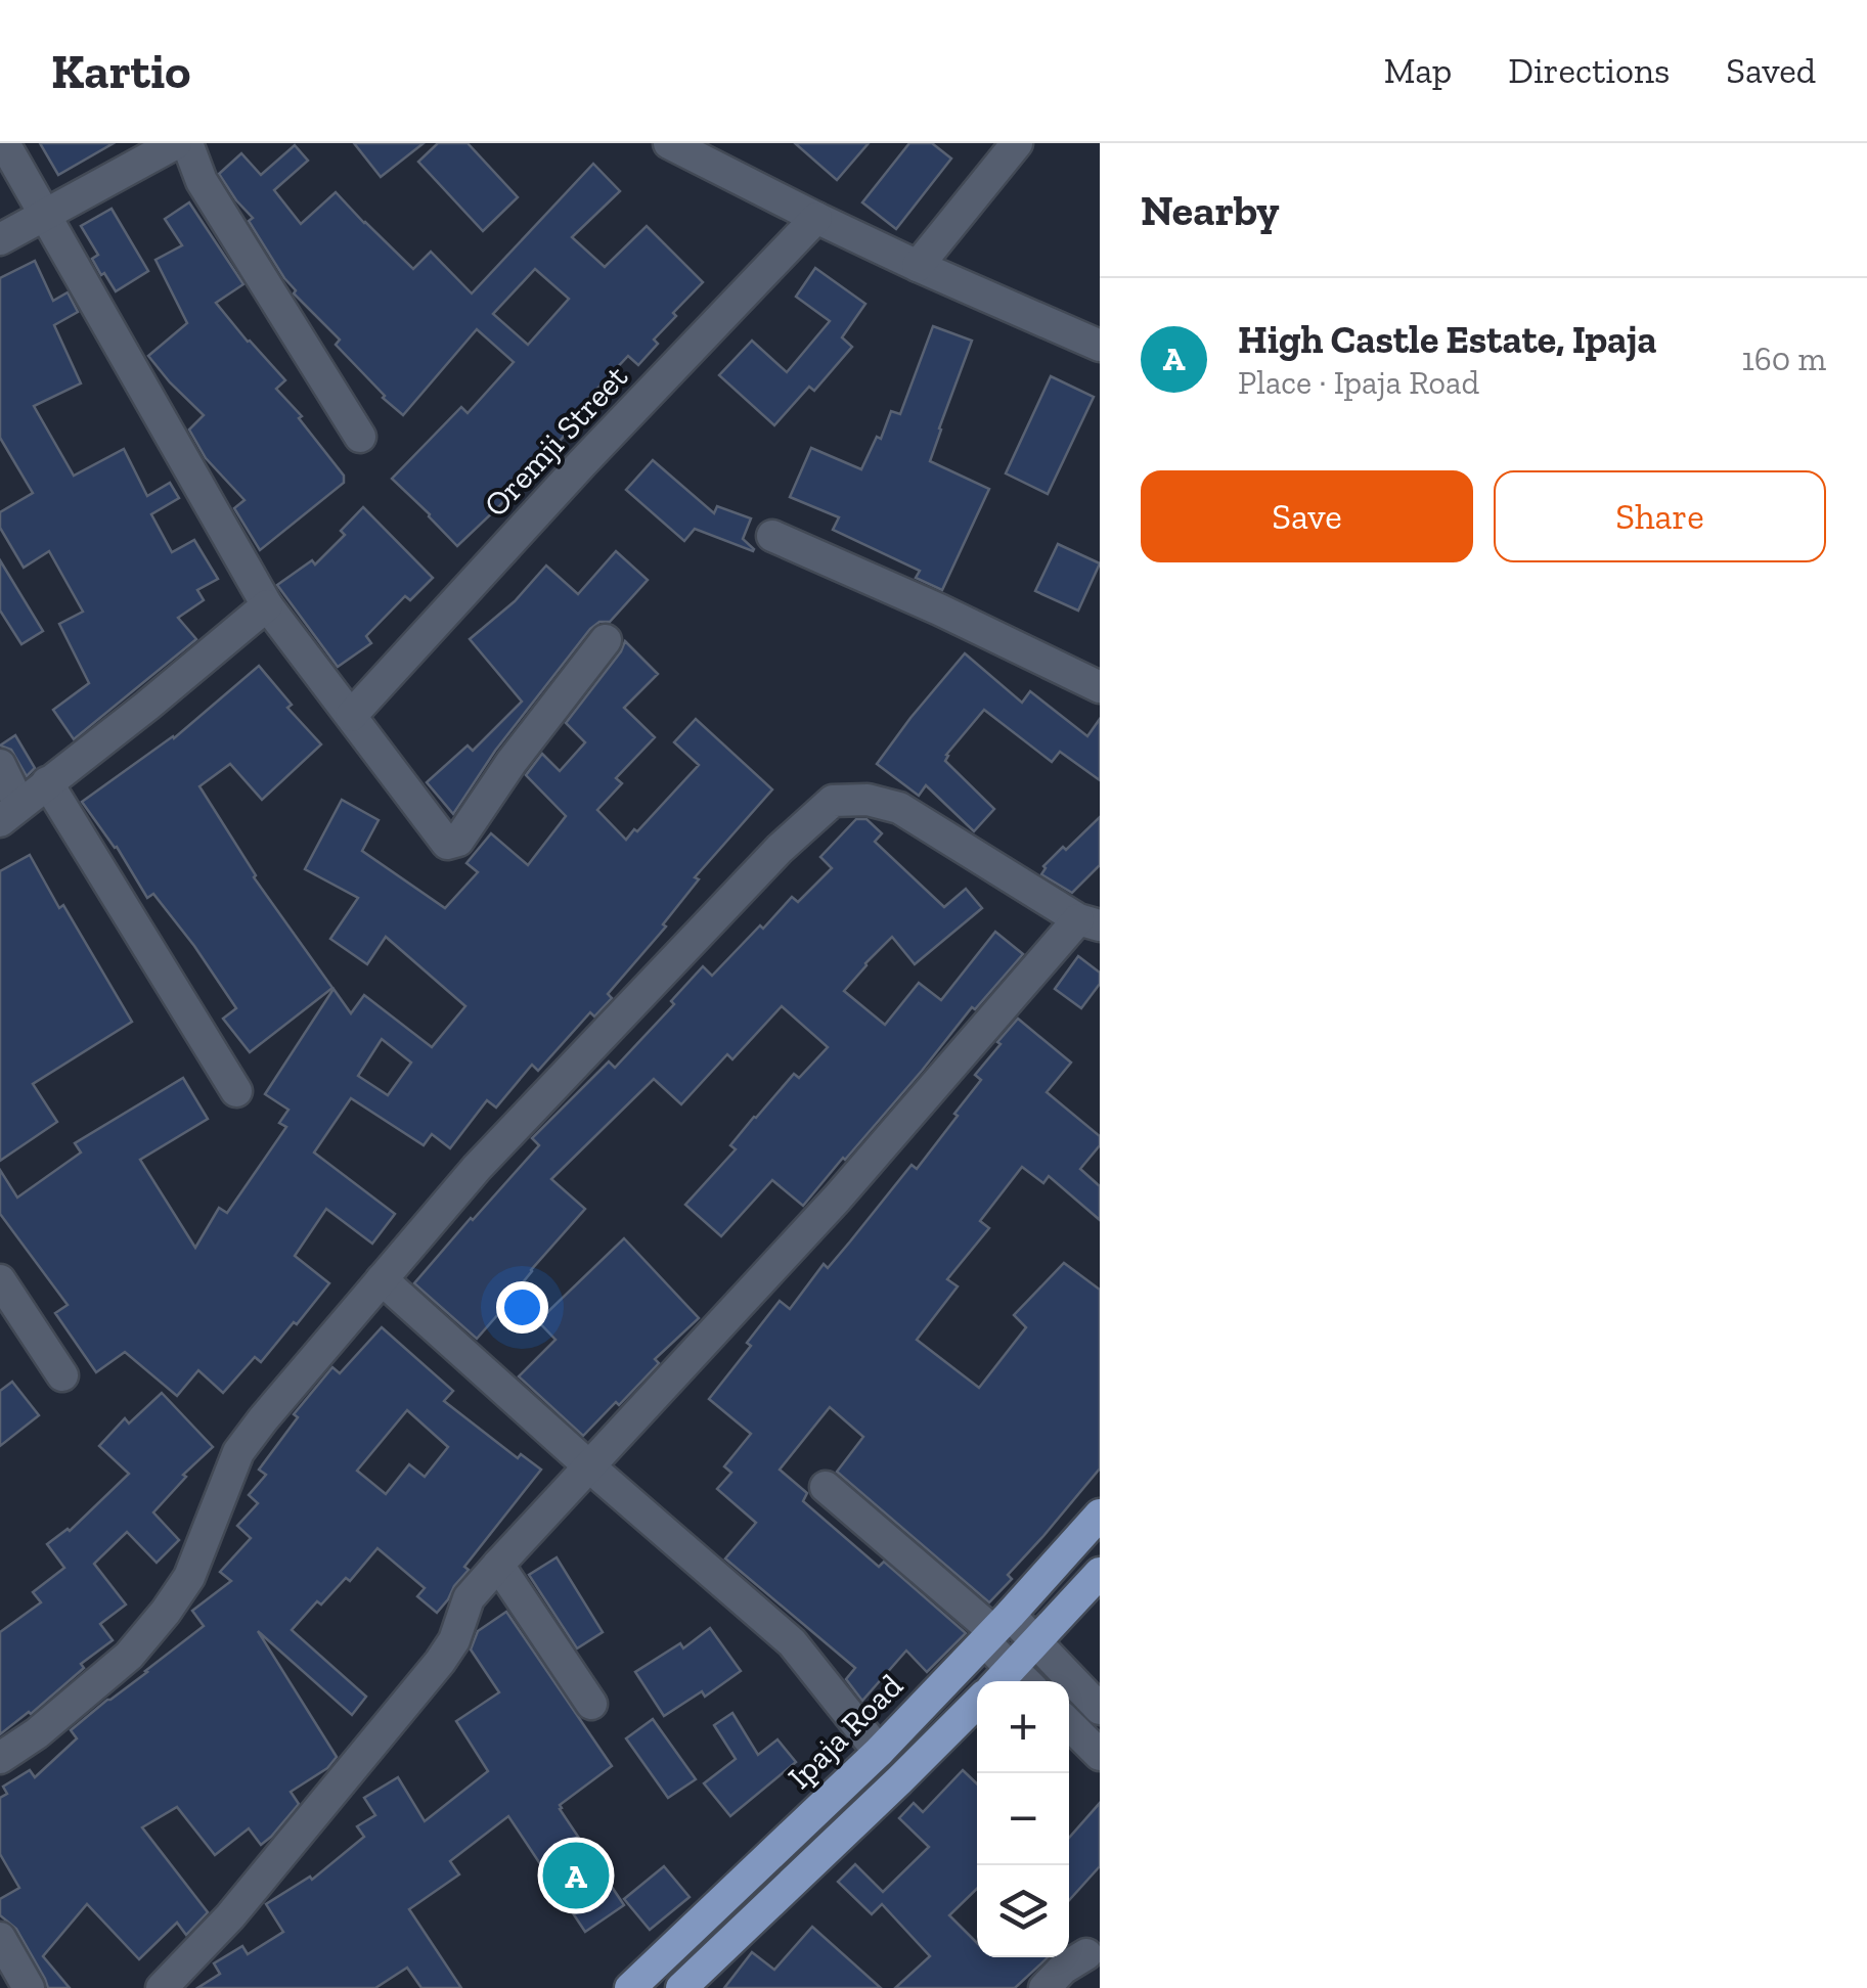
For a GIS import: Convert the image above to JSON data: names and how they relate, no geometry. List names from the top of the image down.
{
  "streets": {
    "main road": ["Ipaja Road"],
    "street": ["Oremji Street"]
  },
  "page": {
    "header": "Kartio",
    "nav": ["Map", "Directions", "Saved"],
    "heading": "Nearby",
    "list": [
      {
        "mark": "A",
        "name": "High Castle Estate, Ipaja",
        "note": "Place · Ipaja Road",
        "value": "160 m"
      }
    ],
    "buttons": ["Save", "Share"],
    "map_buttons": ["+", "−"],
    "pins": "A"
  }
}
